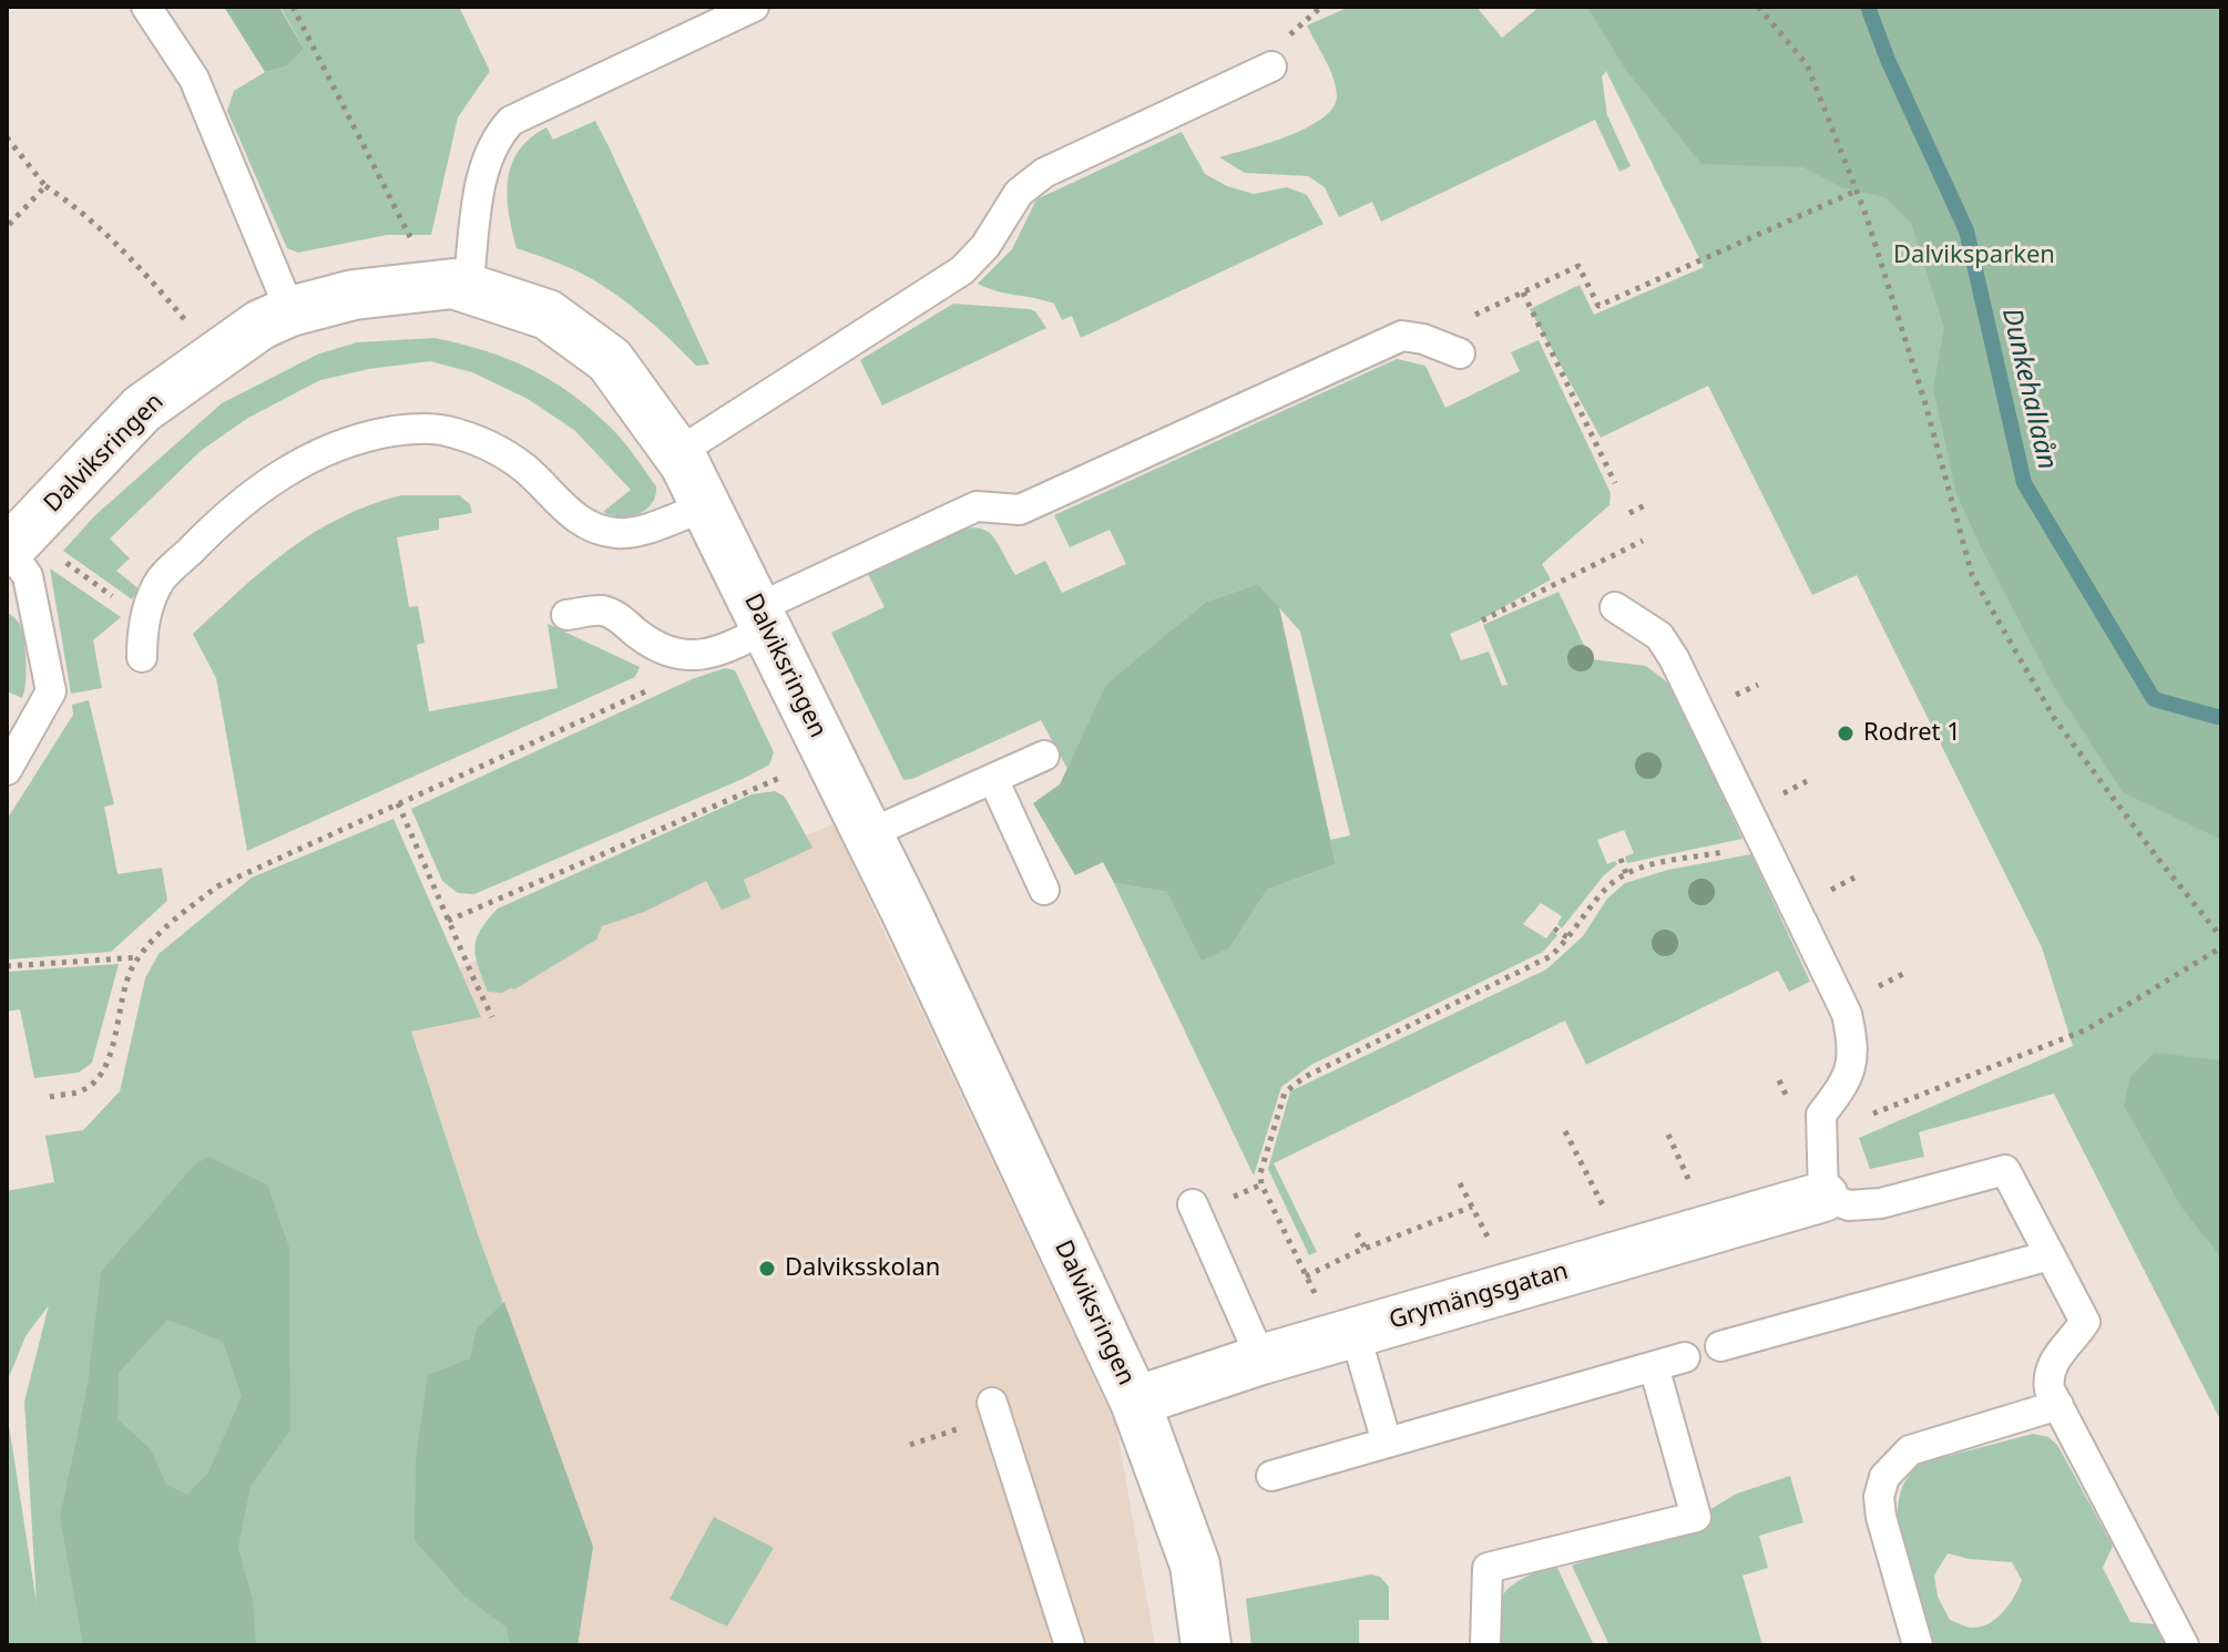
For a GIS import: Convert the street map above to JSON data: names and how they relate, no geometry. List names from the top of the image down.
{
  "streets": {
    "street": ["Dalviksringen", "Grymängsgatan"]
  },
  "crossings": [
    ["Dalviksringen", "Grymängsgatan"]
  ],
  "water": ["Dunkehallaån"],
  "parks": ["Dalviksparken"],
  "places": ["Rodret 1", "Dalviksskolan"]
}
